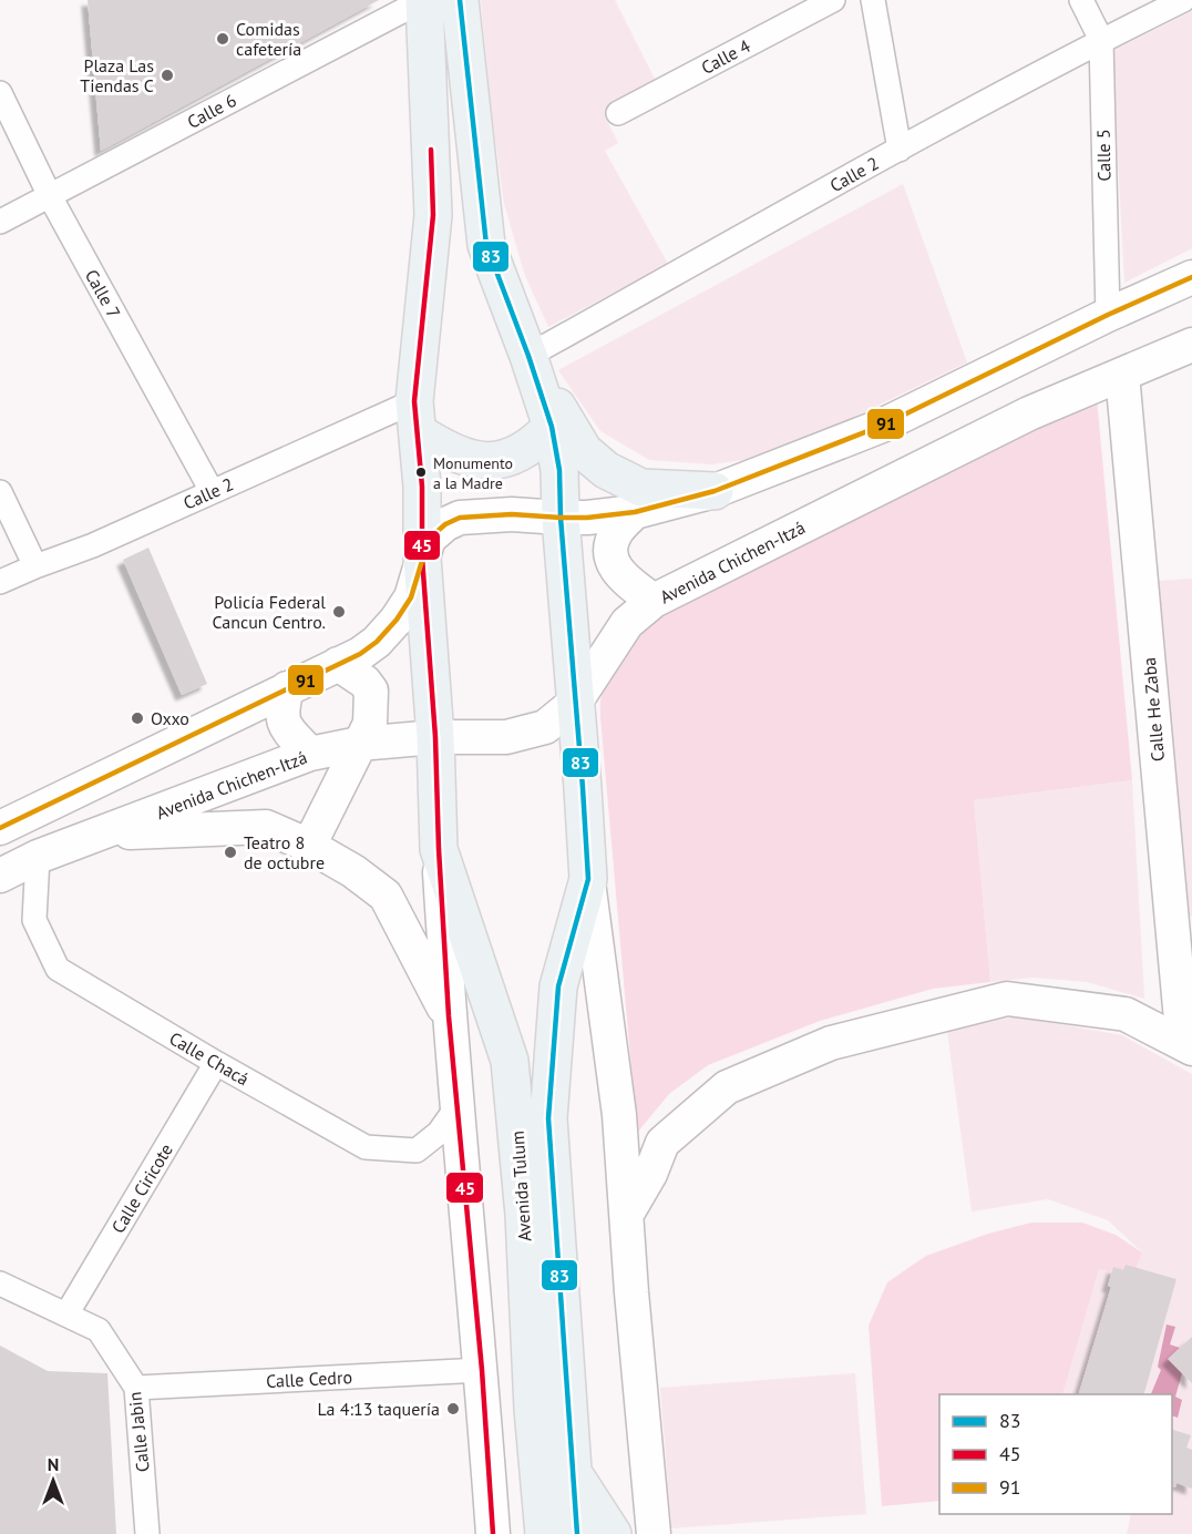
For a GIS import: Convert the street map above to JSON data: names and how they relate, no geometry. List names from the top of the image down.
{
  "streets": {
    "main road": ["Avenida Chichen-Itzá", "Calle He Zaba", "Avenida Tulum"],
    "street": [
      "Calle 4",
      "Calle 6",
      "Calle 5",
      "Calle 2",
      "Calle 7",
      "Calle Chacá",
      "Calle Ciricote",
      "Calle Cedro",
      "Calle Jabin"
    ]
  },
  "crossings": [
    ["Calle 6", "Calle 7"],
    ["Calle 6", "Avenida Tulum"],
    ["Calle 5", "Calle 2"],
    ["Calle 2", "Calle 7"],
    ["Calle 2", "Avenida Tulum"],
    ["Avenida Chichen-Itzá", "Calle He Zaba"],
    ["Avenida Chichen-Itzá", "Calle Chacá"],
    ["Avenida Chichen-Itzá", "Avenida Tulum"],
    ["Calle Chacá", "Avenida Tulum"],
    ["Calle Chacá", "Calle Ciricote"],
    ["Avenida Tulum", "Calle Cedro"],
    ["Calle Ciricote", "Calle Jabin"],
    ["Calle Cedro", "Calle Jabin"]
  ],
  "places": [
    "Comidas cafetería",
    "Plaza Las Tiendas C",
    "Monumento a la Madre",
    "Policía Federal Cancun Centro.",
    "Oxxo",
    "Teatro 8 de octubre",
    "La 4:13 taquería"
  ],
  "lines": ["transit line 83", "transit line 45", "transit line 91"],
  "legend": ["83", "45", "91"],
  "north": "top"
}
